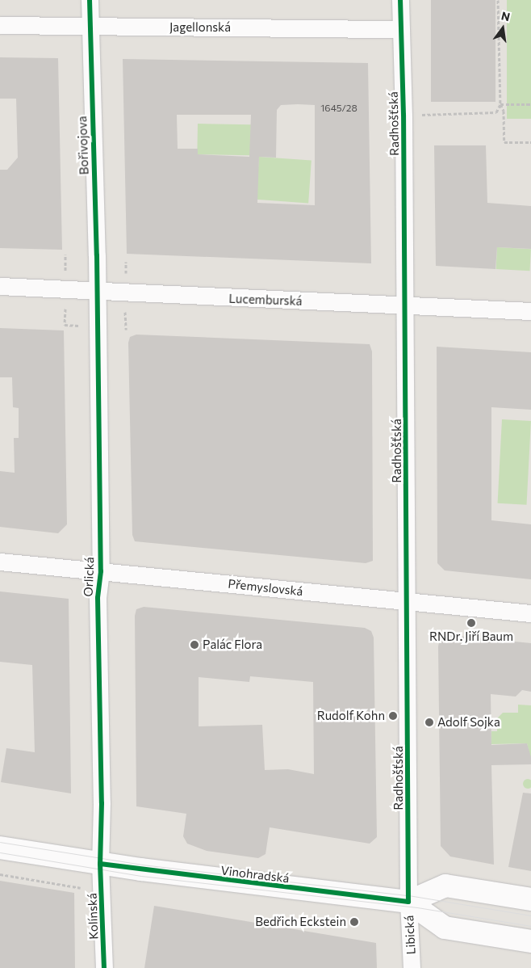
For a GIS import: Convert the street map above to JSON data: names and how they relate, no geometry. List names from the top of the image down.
{
  "streets": {
    "main road": ["Vinohradská"],
    "street": [
      "Jagellonská",
      "Radhošťská",
      "Bořivojova",
      "Lucemburská",
      "Orlická",
      "Přemyslovská",
      "Kolínská",
      "Libická"
    ]
  },
  "crossings": [
    ["Jagellonská", "Radhošťská"],
    ["Jagellonská", "Bořivojova"],
    ["Radhošťská", "Lucemburská"],
    ["Radhošťská", "Přemyslovská"],
    ["Radhošťská", "Vinohradská"],
    ["Radhošťská", "Libická"],
    ["Bořivojova", "Lucemburská"],
    ["Bořivojova", "Orlická"],
    ["Lucemburská", "Orlická"],
    ["Orlická", "Přemyslovská"],
    ["Orlická", "Vinohradská"],
    ["Orlická", "Kolínská"],
    ["Vinohradská", "Kolínská"],
    ["Vinohradská", "Libická"]
  ],
  "places": [
    "RNDr. Jiří Baum",
    "Palác Flora",
    "Rudolf Kohn",
    "Adolf Sojka",
    "Bedřich Eckstein"
  ],
  "house_numbers": ["1645/28"],
  "north": "top"
}
